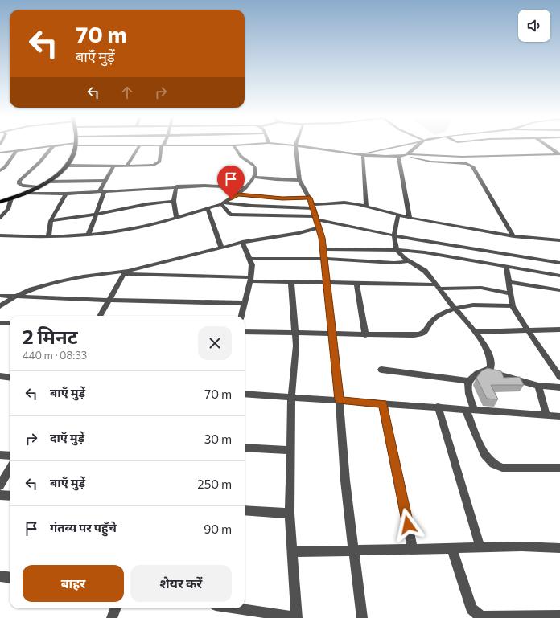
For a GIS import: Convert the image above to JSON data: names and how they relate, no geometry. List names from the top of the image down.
{
  "page": {
    "turn": ["70 m", "बाएँ मुड़ें"],
    "heading": ["2 मिनट", "440 m · 08:33"],
    "list": [
      {
        "name": "बाएँ मुड़ें",
        "value": "70 m"
      },
      {
        "name": "दाएँ मुड़ें",
        "value": "30 m"
      },
      {
        "name": "बाएँ मुड़ें",
        "value": "250 m"
      },
      {
        "name": "गंतव्य पर पहुँचे",
        "value": "90 m"
      }
    ],
    "buttons": ["बाहर", "शेयर करें"]
  }
}
